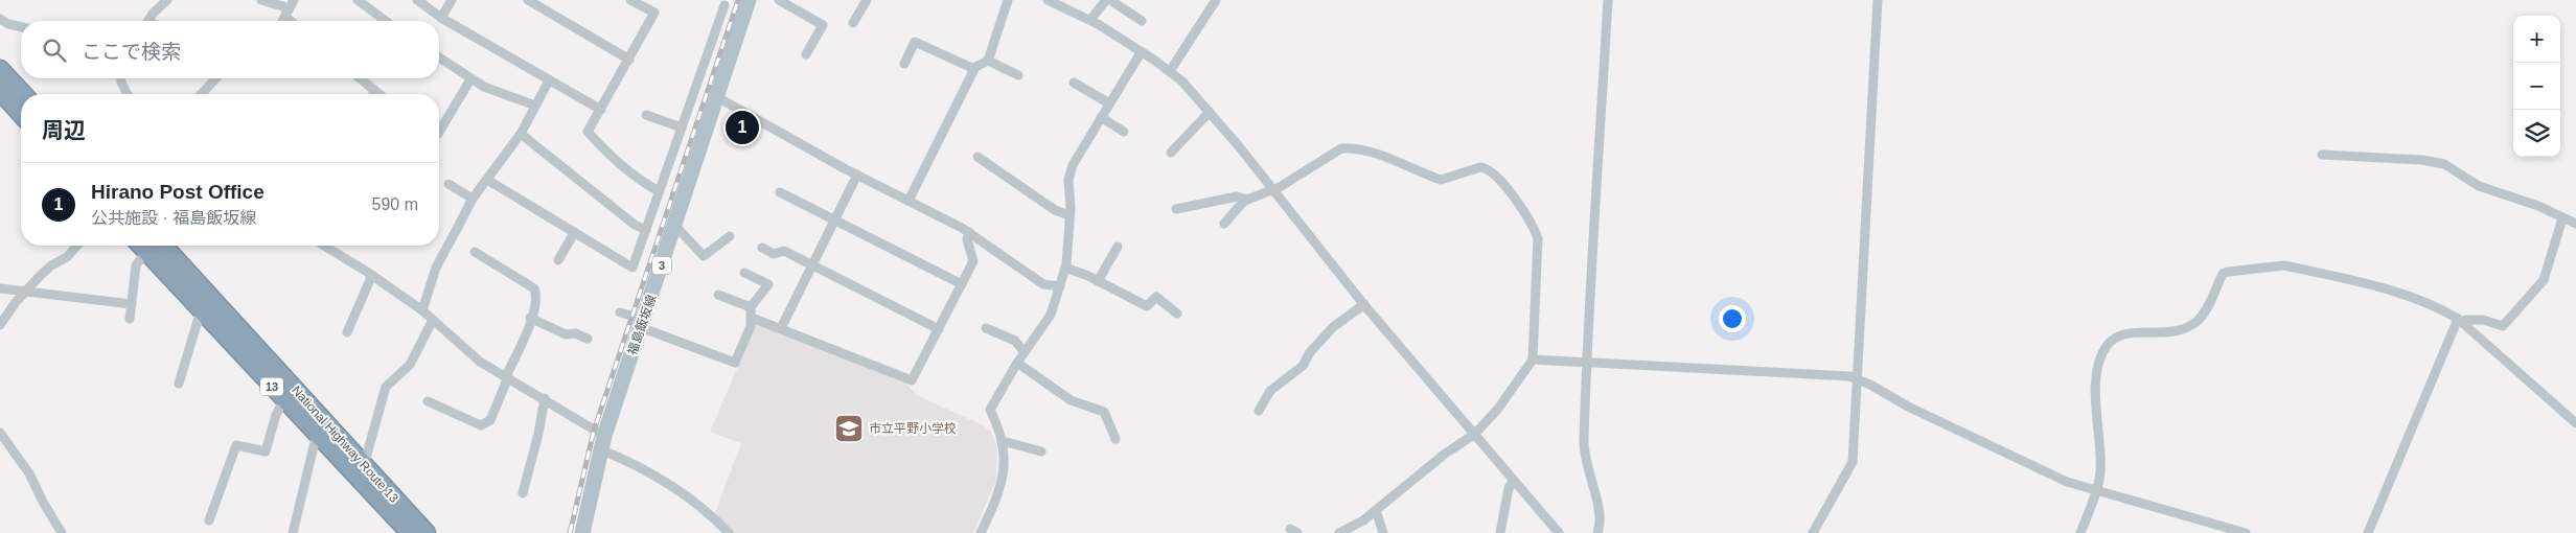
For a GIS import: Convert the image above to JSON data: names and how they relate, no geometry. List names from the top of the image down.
{
  "streets": {
    "highway": ["13", "National Highway Route 13"],
    "main road": ["3", "福島飯坂線"]
  },
  "places": {
    "school or university": ["市立平野小学校"]
  },
  "page": {
    "map_buttons": ["+", "−"],
    "search": "ここで検索",
    "heading": "周辺",
    "pins": "1",
    "list": [
      {
        "mark": "1",
        "name": "Hirano Post Office",
        "note": "公共施設 · 福島飯坂線",
        "value": "590 m"
      }
    ]
  }
}
